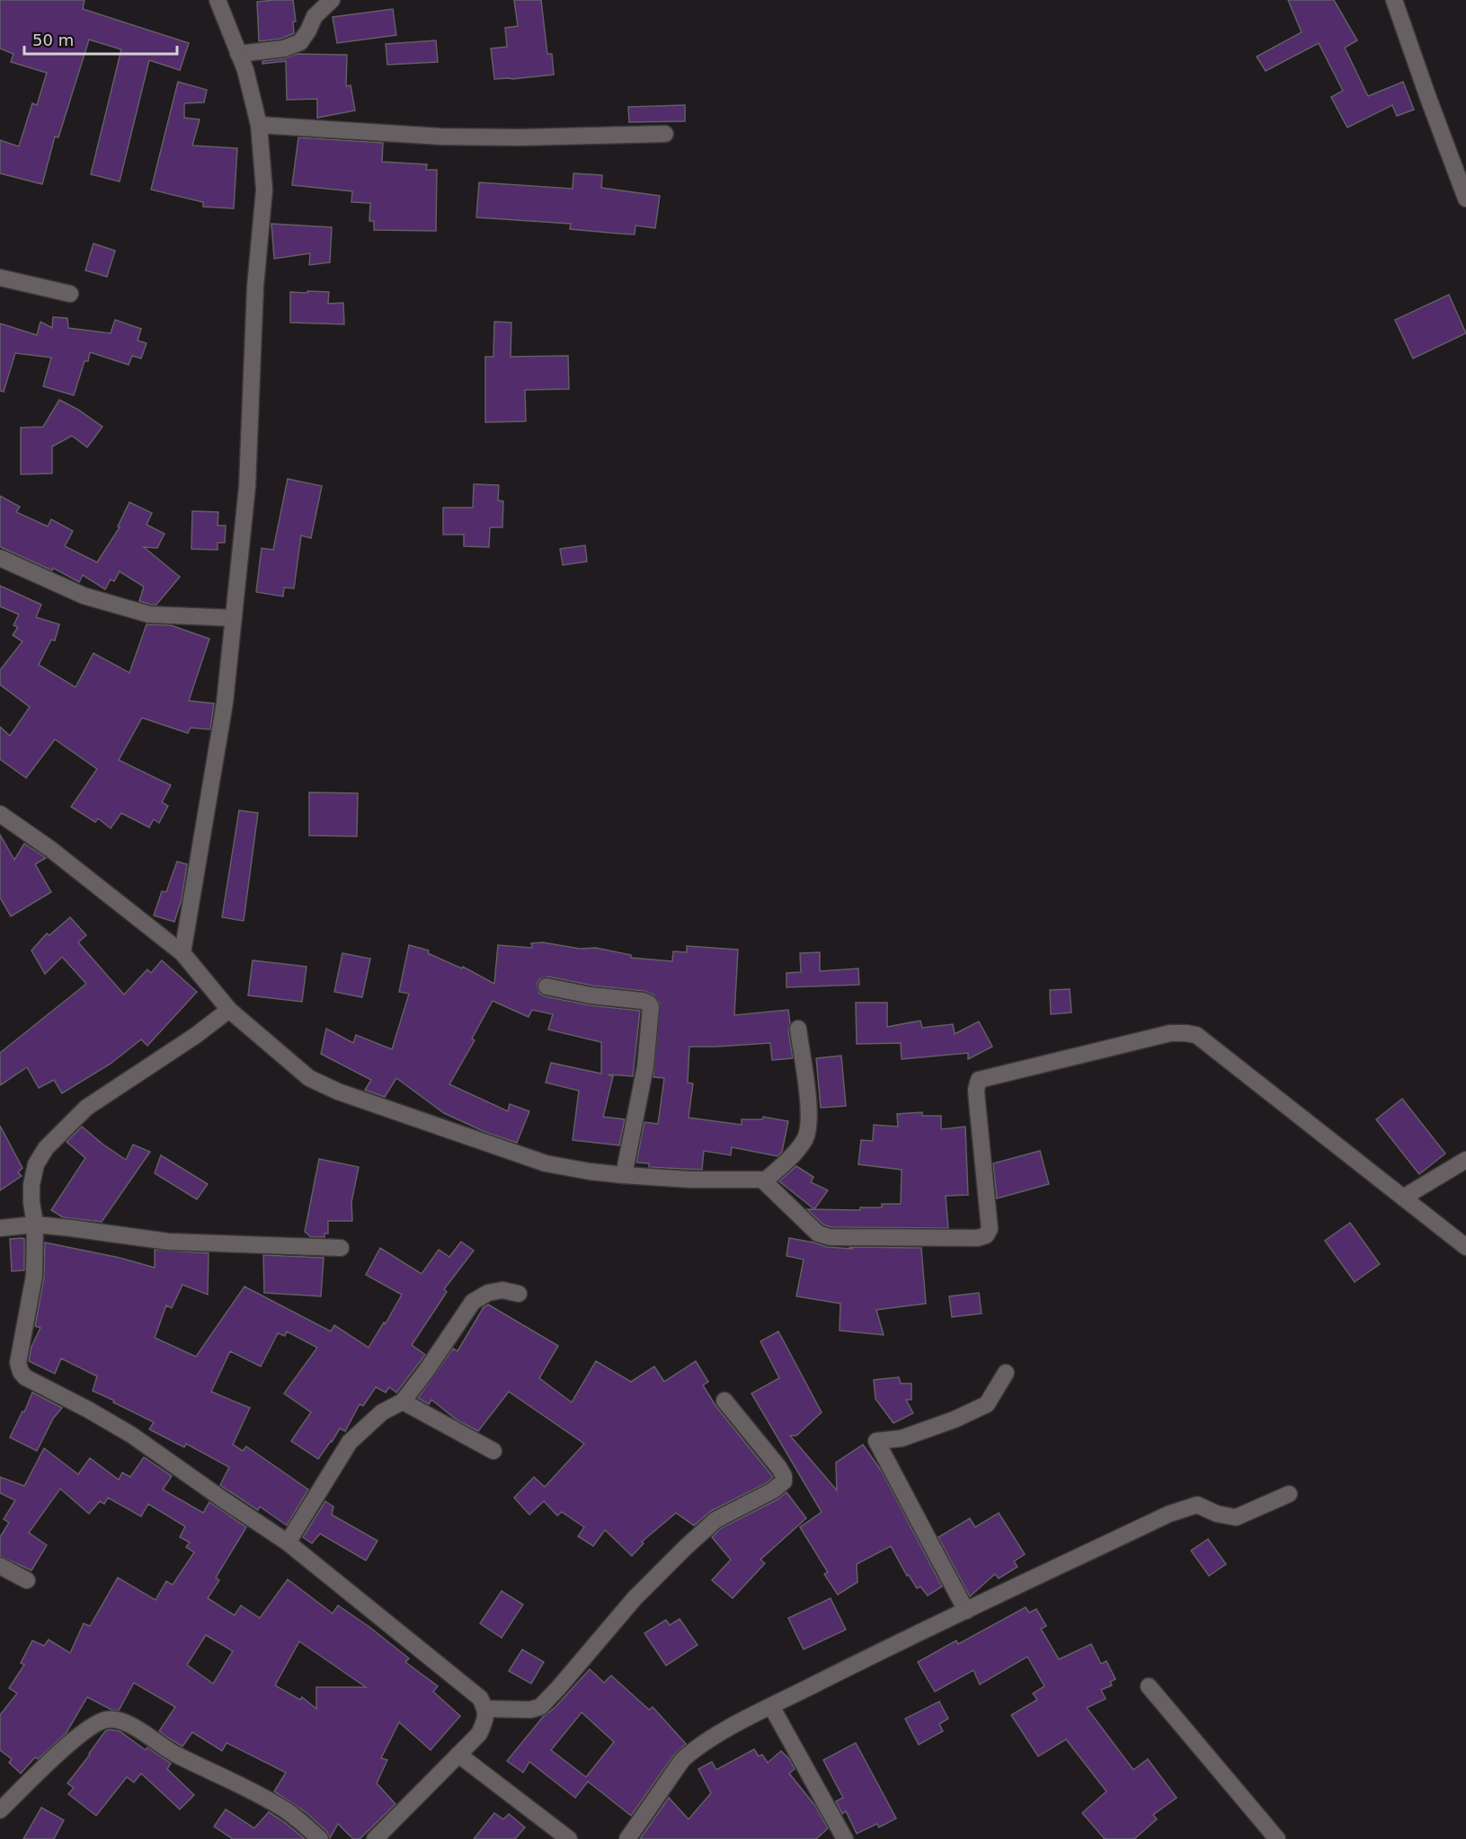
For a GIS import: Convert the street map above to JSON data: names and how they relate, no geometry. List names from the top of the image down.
{
  "scale_bar": "50 m"
}
